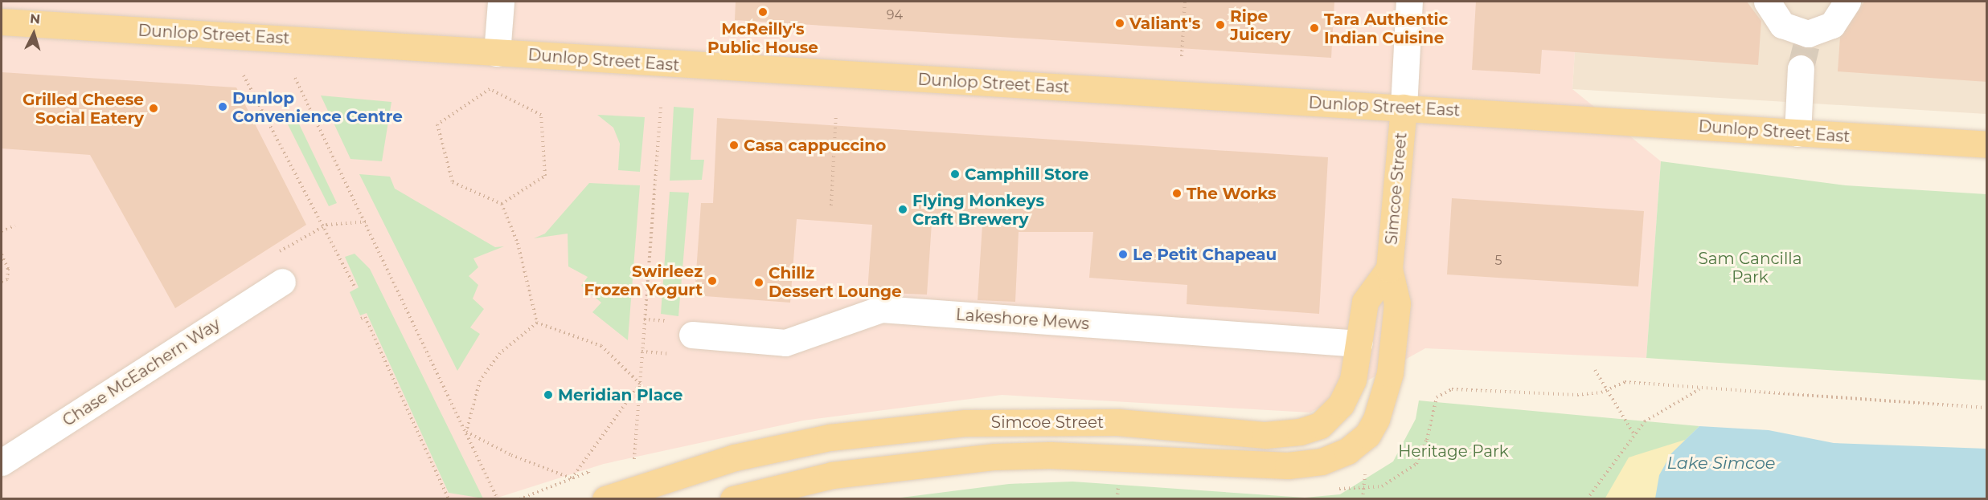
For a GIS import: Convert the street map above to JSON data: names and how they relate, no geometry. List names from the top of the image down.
{
  "streets": {
    "main road": ["Dunlop Street East", "Simcoe Street"],
    "street": ["Lakeshore Mews", "Chase McEachern Way"]
  },
  "crossings": [
    ["Dunlop Street East", "Simcoe Street"],
    ["Simcoe Street", "Lakeshore Mews"]
  ],
  "water": ["Lake Simcoe"],
  "parks": ["Sam Cancilla Park", "Heritage Park"],
  "places": [
    "McReilly's Public House",
    "Valiant's",
    "Ripe Juicery",
    "Tara Authentic Indian Cuisine",
    "Dunlop Convenience Centre",
    "Grilled Cheese Social Eatery",
    "Casa cappuccino",
    "Camphill Store",
    "The Works",
    "Flying Monkeys Craft Brewery",
    "Le Petit Chapeau",
    "Swirleez Frozen Yogurt",
    "Chillz Dessert Lounge",
    "Meridian Place"
  ],
  "house_numbers": ["94", "5"],
  "north": "top"
}
